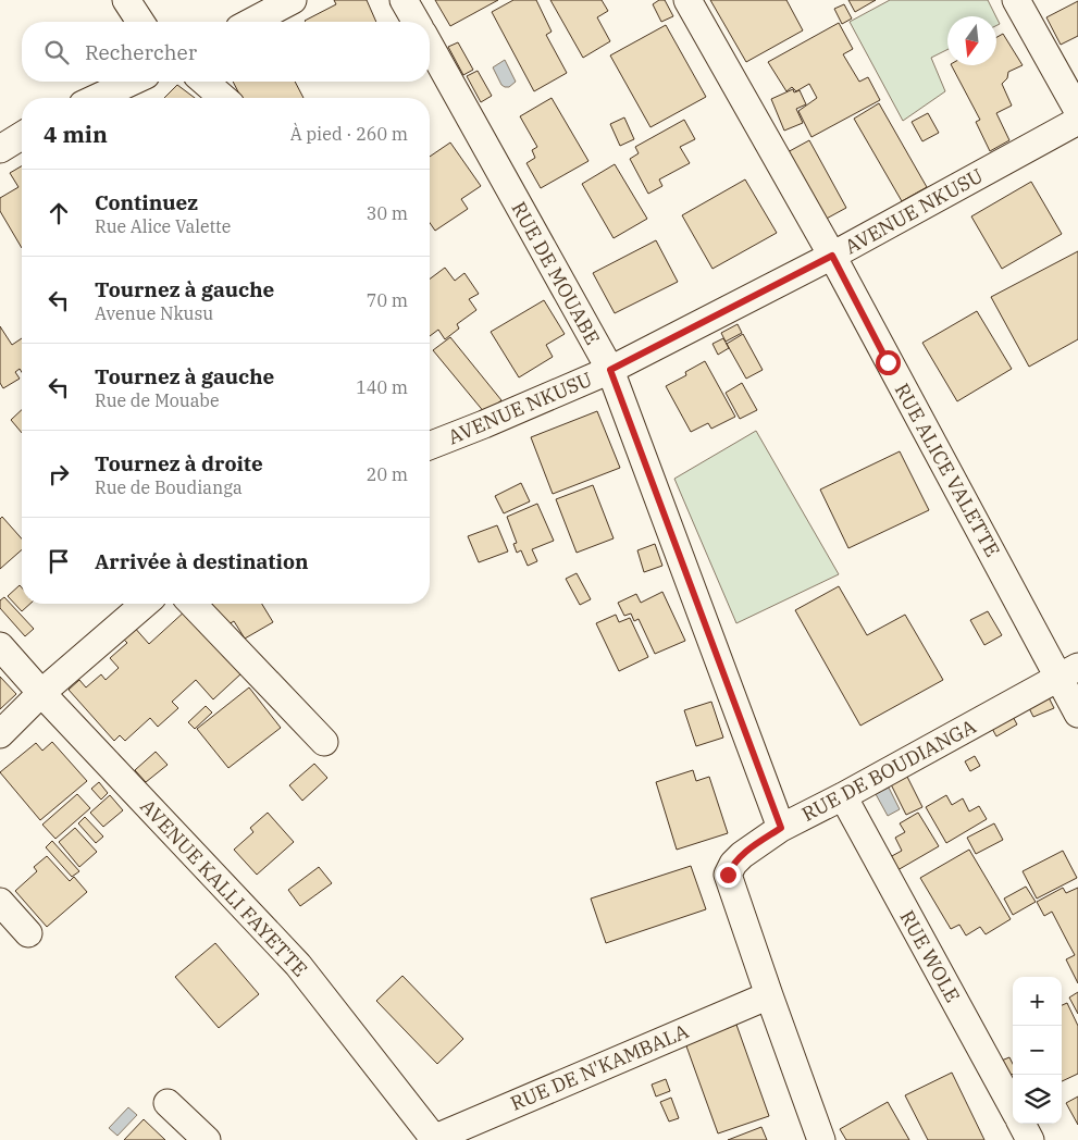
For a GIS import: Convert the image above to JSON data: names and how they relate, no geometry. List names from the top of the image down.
{
  "streets": {
    "street": [
      "AVENUE NKUSU",
      "RUE DE MOUABE",
      "RUE ALICE VALETTE",
      "RUE DE BOUDIANGA",
      "AVENUE KALLI FAYETTE",
      "RUE WOLE",
      "RUE DE N'KAMBALA"
    ]
  },
  "crossings": [
    ["AVENUE NKUSU", "RUE DE MOUABE"],
    ["AVENUE NKUSU", "RUE ALICE VALETTE"],
    ["RUE DE MOUABE", "RUE DE BOUDIANGA"],
    ["RUE ALICE VALETTE", "RUE DE BOUDIANGA"],
    ["RUE DE BOUDIANGA", "RUE WOLE"],
    ["RUE DE BOUDIANGA", "RUE DE N'KAMBALA"],
    ["AVENUE KALLI FAYETTE", "RUE DE N'KAMBALA"]
  ],
  "north": "bottom",
  "page": {
    "search": "Rechercher",
    "heading": ["4 min", "À pied · 260 m"],
    "list": [
      ["Continuez", "Rue Alice Valette", "30 m"],
      ["Tournez à gauche", "Avenue Nkusu", "70 m"],
      ["Tournez à gauche", "Rue de Mouabe", "140 m"],
      ["Tournez à droite", "Rue de Boudianga", "20 m"],
      "Arrivée à destination"
    ],
    "map_buttons": ["+", "−"]
  }
}
